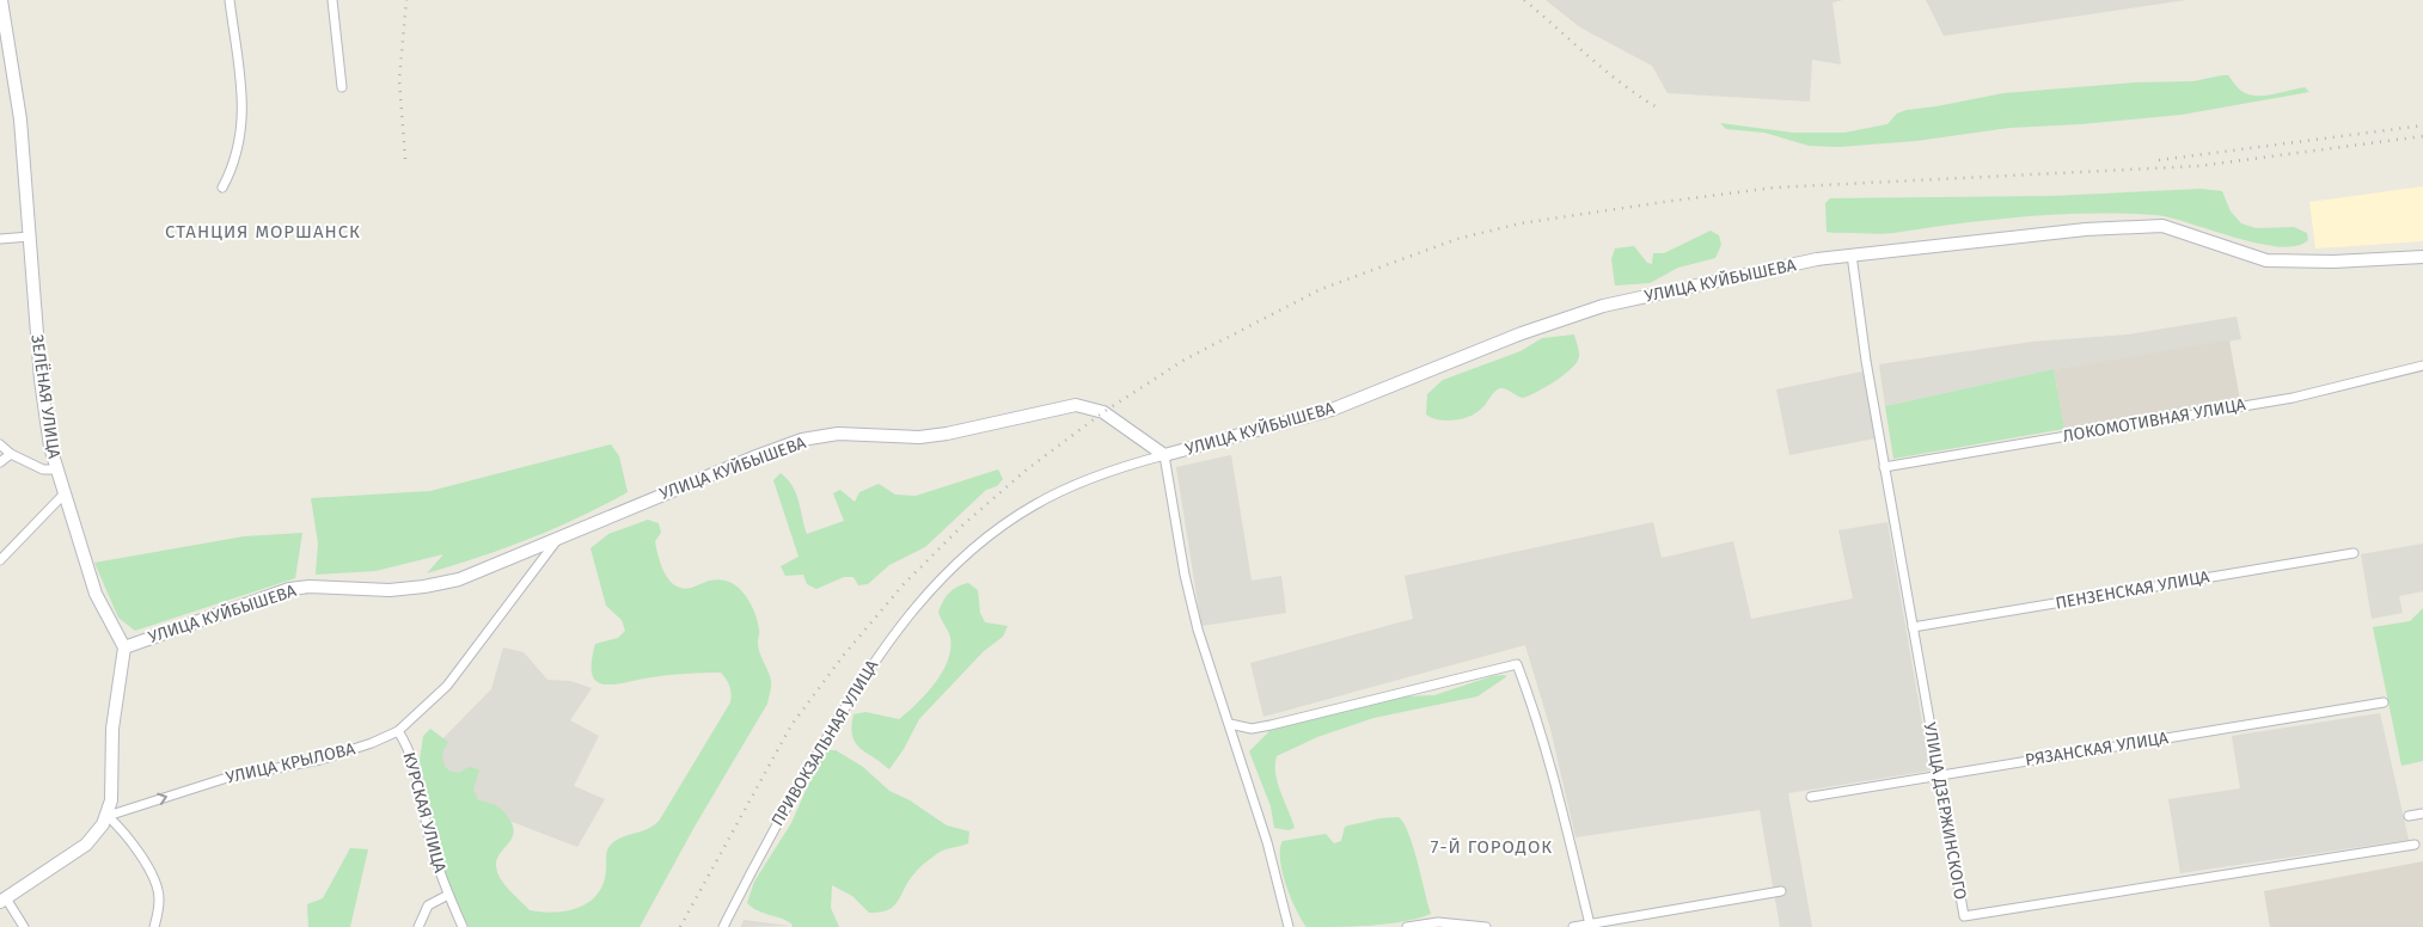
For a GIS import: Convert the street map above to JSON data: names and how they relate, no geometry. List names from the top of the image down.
{
  "streets": {
    "street": [
      "УЛИЦА КУЙБЫШЕВА",
      "ЗЕЛЁНАЯ УЛИЦА",
      "ЛОКОМОТИВНАЯ УЛИЦА",
      "ПЕНЗЕНСКАЯ УЛИЦА",
      "ПРИВОКЗАЛЬНАЯ УЛИЦА",
      "РЯЗАНСКАЯ УЛИЦА",
      "УЛИЦА КРЫЛОВА",
      "УЛИЦА ДЗЕРЖИНСКОГО",
      "КУРСКАЯ УЛИЦА"
    ]
  },
  "crossings": [
    ["УЛИЦА КУЙБЫШЕВА", "ЗЕЛЁНАЯ УЛИЦА"],
    ["УЛИЦА КУЙБЫШЕВА", "ПРИВОКЗАЛЬНАЯ УЛИЦА"],
    ["УЛИЦА КУЙБЫШЕВА", "УЛИЦА КРЫЛОВА"],
    ["УЛИЦА КУЙБЫШЕВА", "УЛИЦА ДЗЕРЖИНСКОГО"],
    ["ЛОКОМОТИВНАЯ УЛИЦА", "УЛИЦА ДЗЕРЖИНСКОГО"],
    ["ПЕНЗЕНСКАЯ УЛИЦА", "УЛИЦА ДЗЕРЖИНСКОГО"],
    ["РЯЗАНСКАЯ УЛИЦА", "УЛИЦА ДЗЕРЖИНСКОГО"],
    ["УЛИЦА КРЫЛОВА", "КУРСКАЯ УЛИЦА"]
  ],
  "one_way": ["УЛИЦА КРЫЛОВА"],
  "districts": ["СТАНЦИЯ МОРШАНСК", "7-Й ГОРОДОК"]
}
